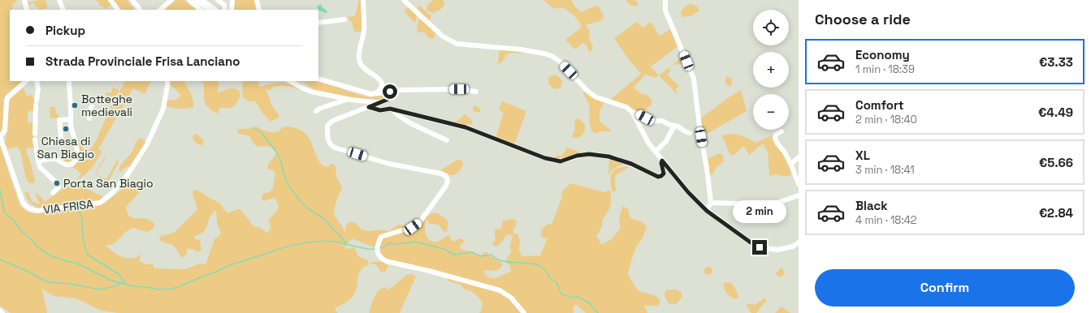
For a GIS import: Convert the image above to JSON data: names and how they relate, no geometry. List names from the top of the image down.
{
  "streets": {
    "street": ["VIA FRISA"]
  },
  "places": ["Botteghe medievali", "Chiesa di San Biagio", "Porta San Biagio"],
  "page": {
    "heading": "Choose a ride",
    "map_buttons": ["+", "−"],
    "banner": ["Pickup", "Strada Provinciale Frisa Lanciano"],
    "list": [
      {
        "name": "Economy",
        "note": "1 min · 18:39",
        "value": "€3.33"
      },
      {
        "name": "Comfort",
        "note": "2 min · 18:40",
        "value": "€4.49"
      },
      {
        "name": "XL",
        "note": "3 min · 18:41",
        "value": "€5.66"
      },
      {
        "name": "Black",
        "note": "4 min · 18:42",
        "value": "€2.84"
      }
    ],
    "bubble": "2 min",
    "buttons": "Confirm"
  }
}
